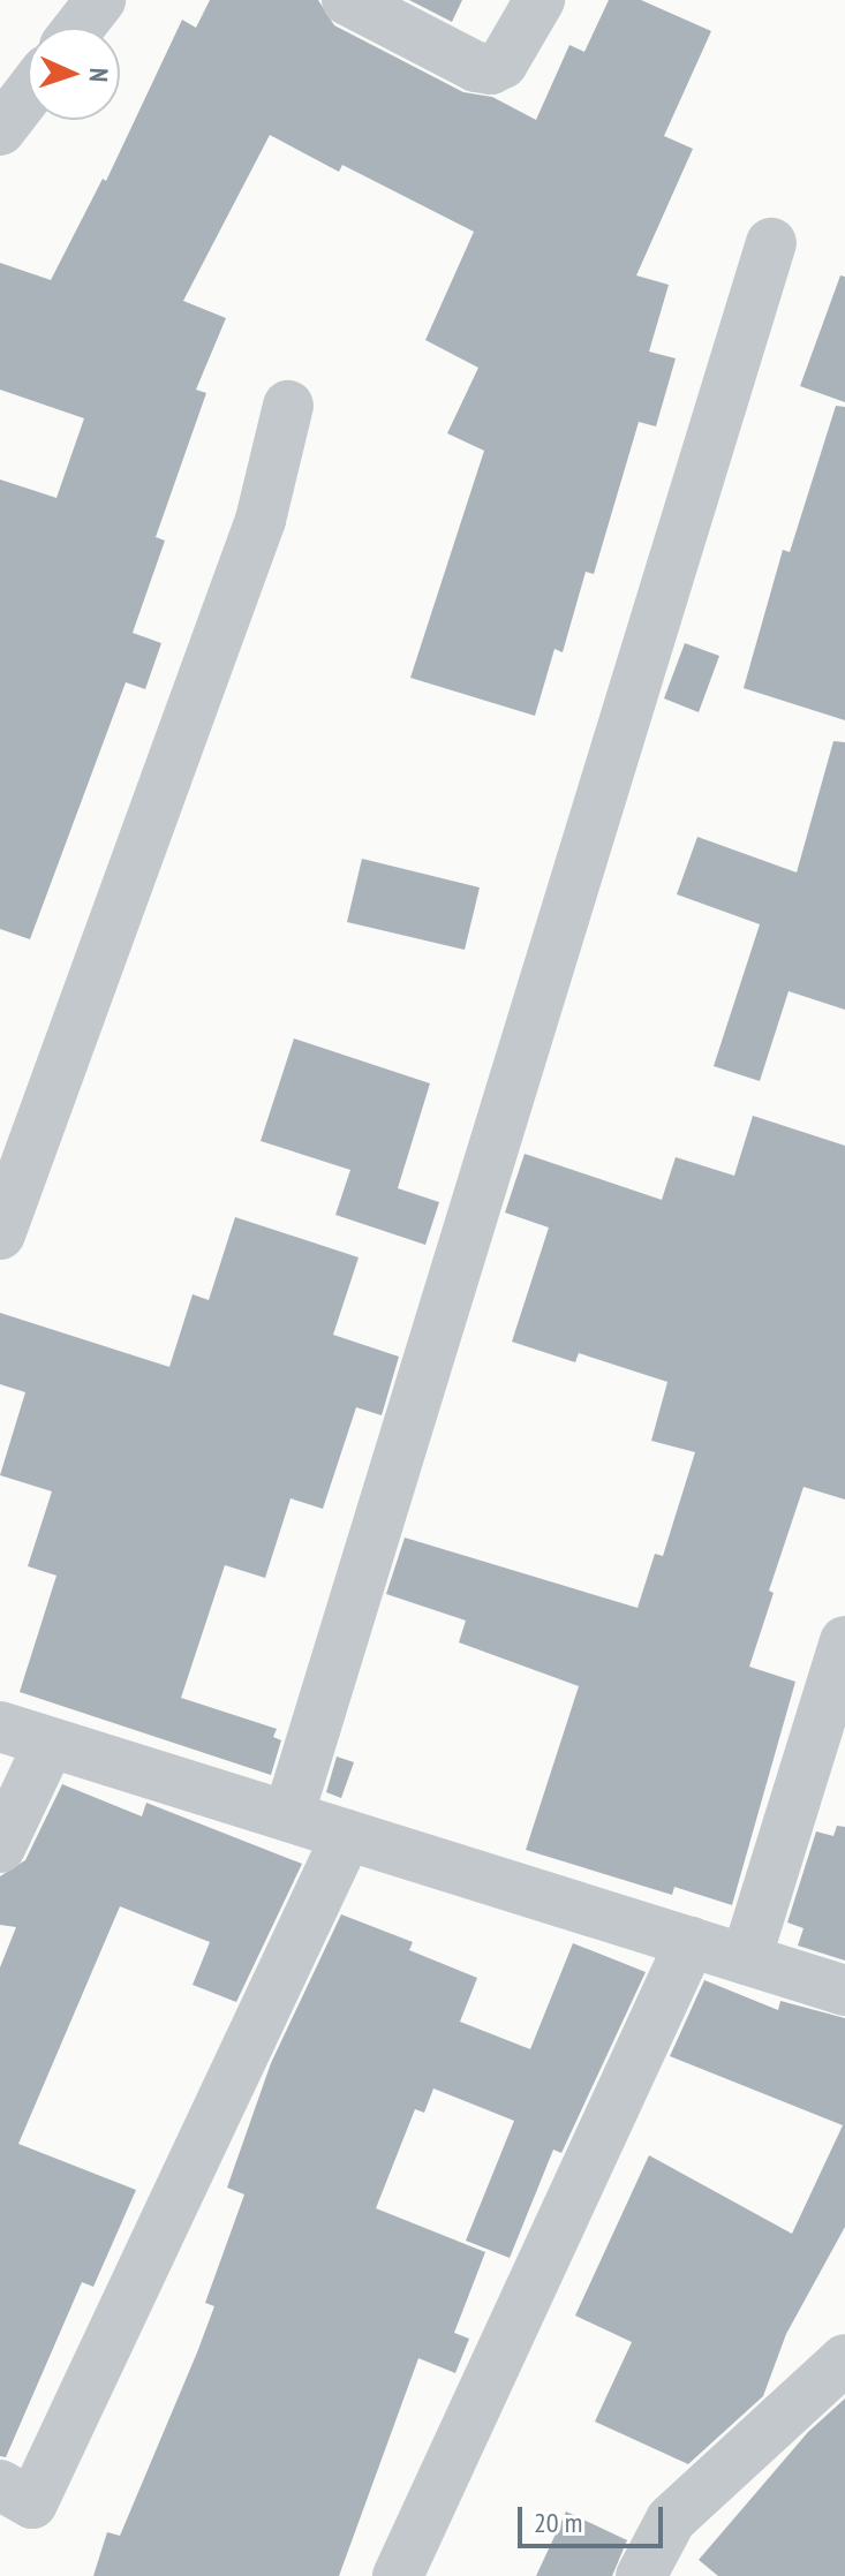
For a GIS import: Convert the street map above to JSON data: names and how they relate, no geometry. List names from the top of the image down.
{
  "scale_bar": "20 m",
  "north": "right"
}
